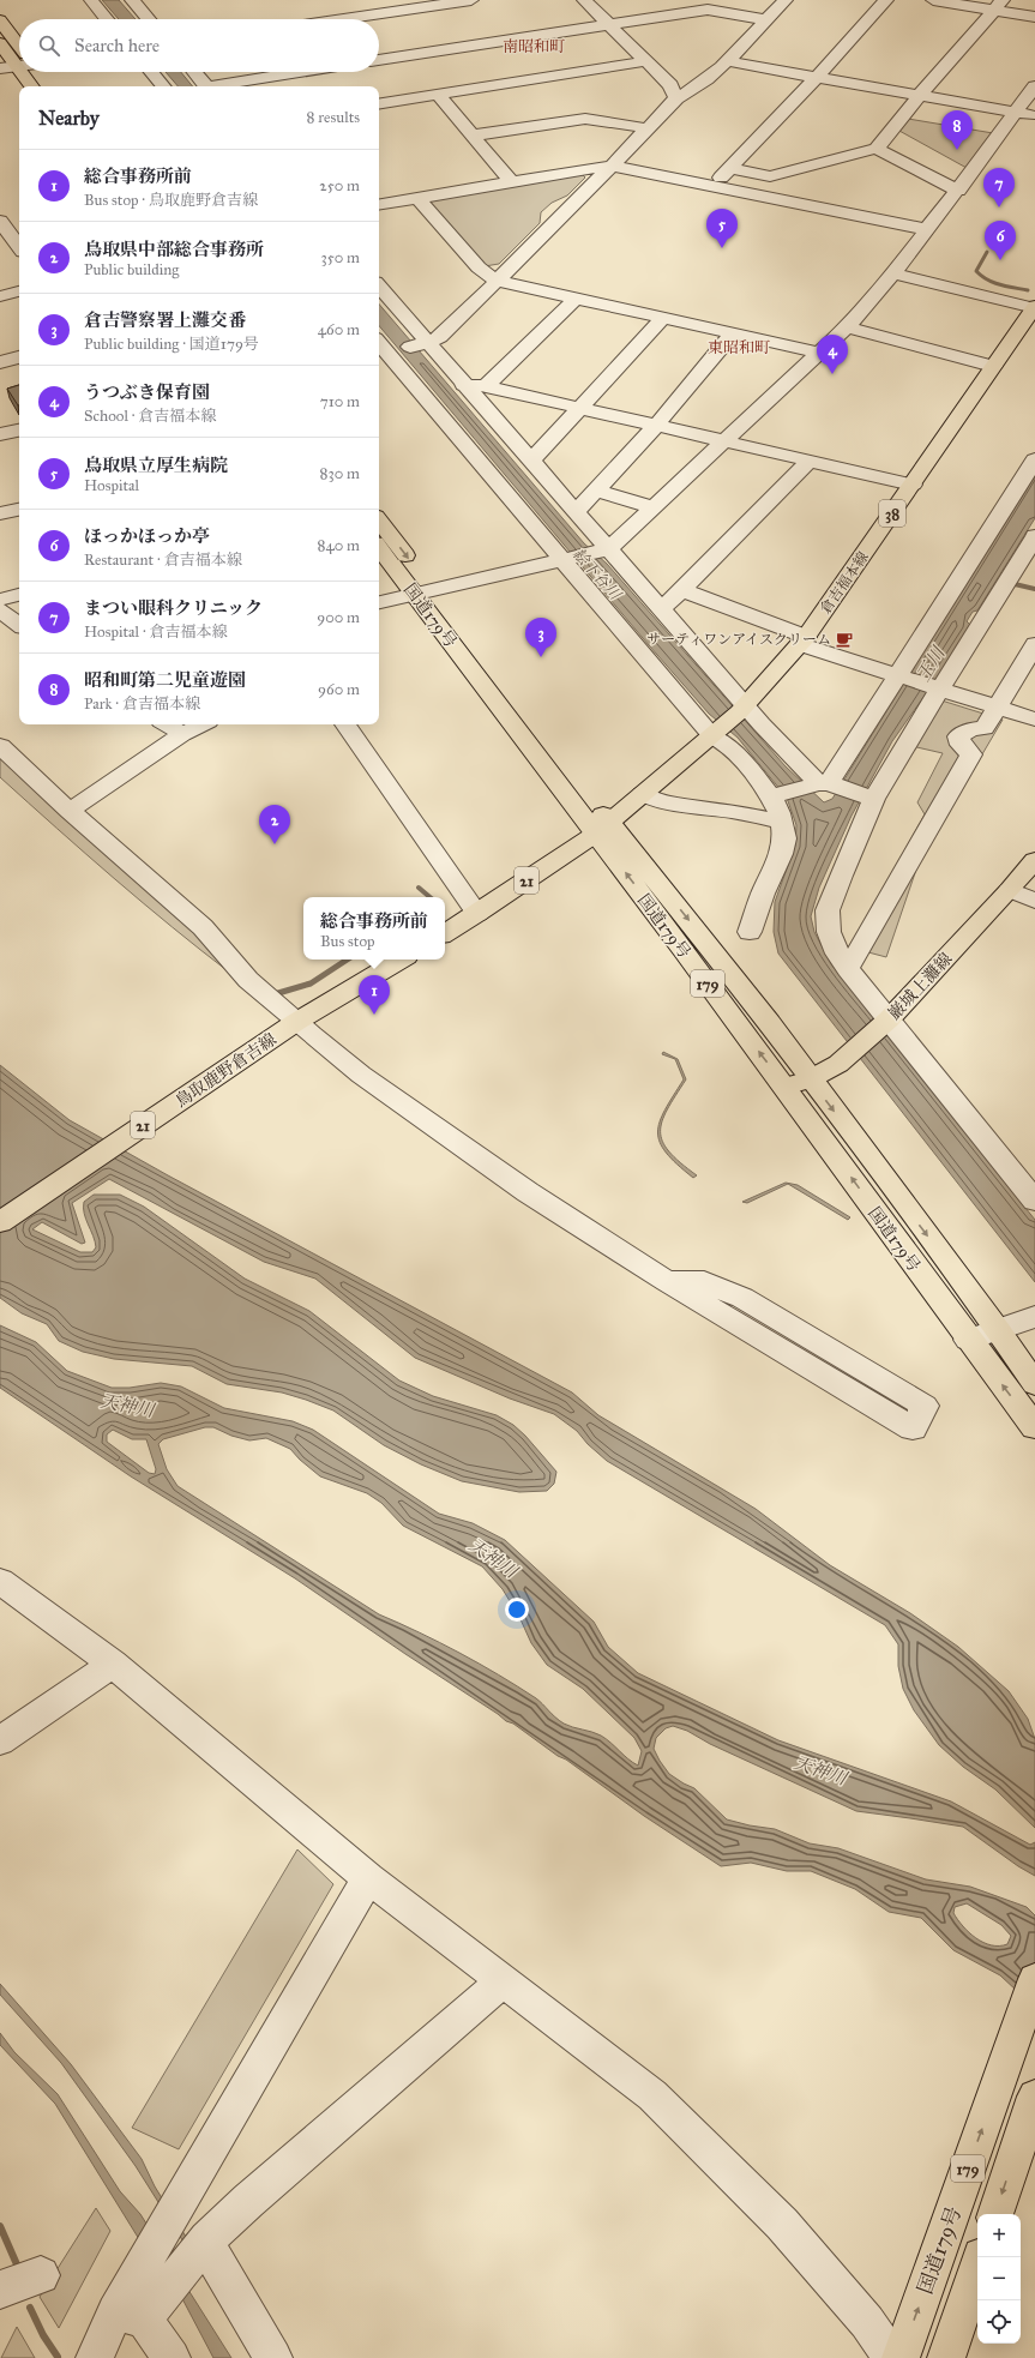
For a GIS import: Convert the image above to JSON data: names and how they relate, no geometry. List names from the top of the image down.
{
  "streets": {
    "main road": [
      "38",
      "倉吉福本線",
      "国道179号",
      "21",
      "179",
      "巌城上灘線",
      "鳥取鹿野倉吉線"
    ]
  },
  "crossings": [
    ["倉吉福本線", "国道179号"],
    ["倉吉福本線", "21"],
    ["国道179号", "21"],
    ["国道179号", "巌城上灘線"]
  ],
  "districts": ["南昭和町", "東昭和町"],
  "water": ["絵下谷川", "玉川", "天神川"],
  "places": {
    "cafe": ["サーティワンアイスクリーム"]
  },
  "page": {
    "search": "Search here",
    "heading": ["Nearby", "8 results"],
    "pins": [
      "8",
      "7",
      "5",
      "6",
      "4",
      "3",
      "2",
      "1"
    ],
    "list": [
      {
        "mark": "1",
        "name": "総合事務所前",
        "note": "Bus stop · 鳥取鹿野倉吉線",
        "value": "250 m"
      },
      {
        "mark": "2",
        "name": "鳥取県中部総合事務所",
        "note": "Public building",
        "value": "350 m"
      },
      {
        "mark": "3",
        "name": "倉吉警察署上灘交番",
        "note": "Public building · 国道179号",
        "value": "460 m"
      },
      {
        "mark": "4",
        "name": "うつぶき保育園",
        "note": "School · 倉吉福本線",
        "value": "710 m"
      },
      {
        "mark": "5",
        "name": "鳥取県立厚生病院",
        "note": "Hospital",
        "value": "830 m"
      },
      {
        "mark": "6",
        "name": "ほっかほっか亭",
        "note": "Restaurant · 倉吉福本線",
        "value": "840 m"
      },
      {
        "mark": "7",
        "name": "まつい眼科クリニック",
        "note": "Hospital · 倉吉福本線",
        "value": "900 m"
      },
      {
        "mark": "8",
        "name": "昭和町第二児童遊園",
        "note": "Park · 倉吉福本線",
        "value": "960 m"
      }
    ],
    "popup": ["総合事務所前", "Bus stop"],
    "map_buttons": ["+", "−"]
  }
}
